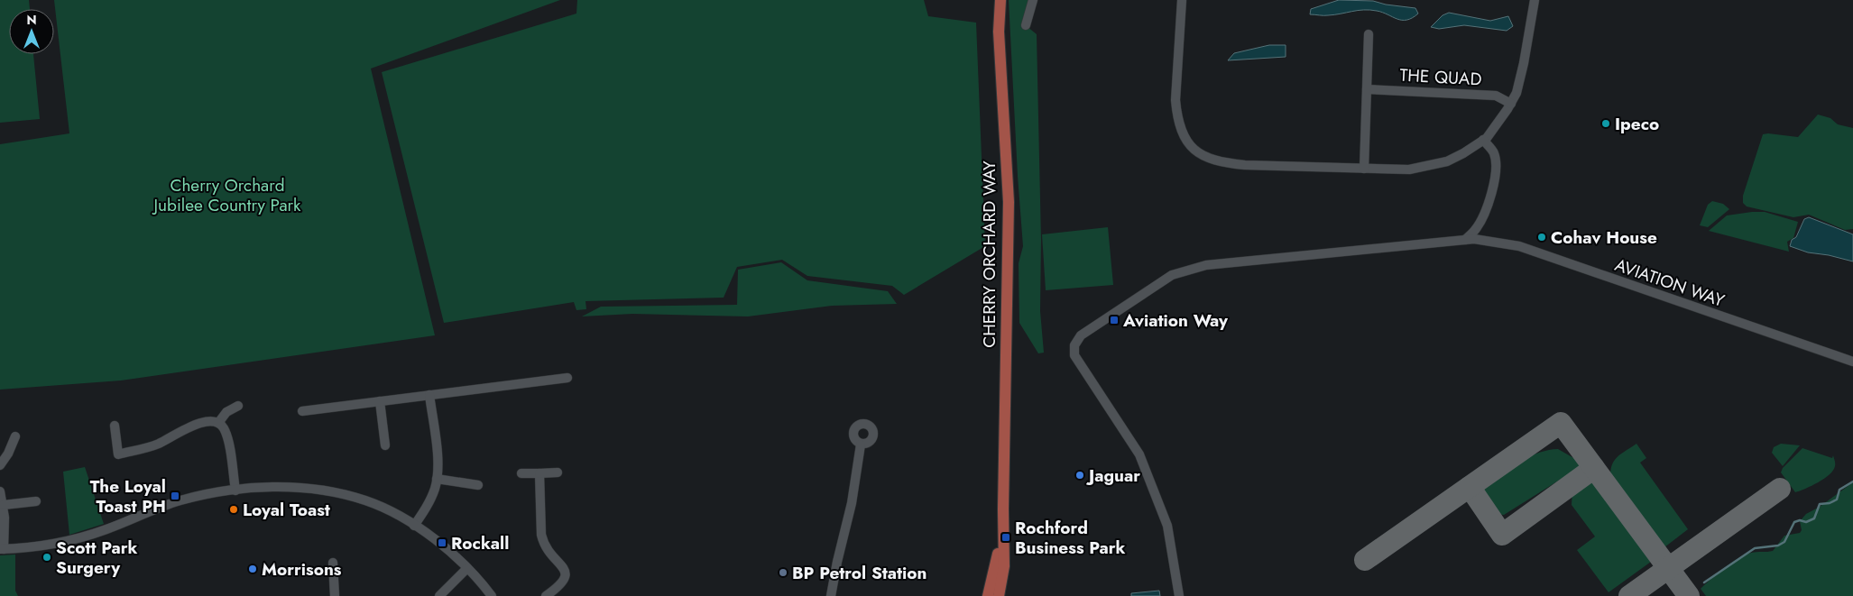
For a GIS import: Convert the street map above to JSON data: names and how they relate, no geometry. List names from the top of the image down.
{
  "streets": {
    "main road": ["CHERRY ORCHARD WAY"],
    "street": ["THE QUAD", "AVIATION WAY"]
  },
  "parks": ["Cherry Orchard Jubilee Country Park"],
  "places": {
    "other": [
      "Ipeco",
      "Cohav House",
      "Jaguar",
      "Loyal Toast",
      "Scott Park Surgery",
      "Morrisons",
      "BP Petrol Station"
    ],
    "transit": [
      "Aviation Way",
      "The Loyal Toast PH",
      "Rochford Business Park",
      "Rockall"
    ]
  },
  "north": "top"
}
